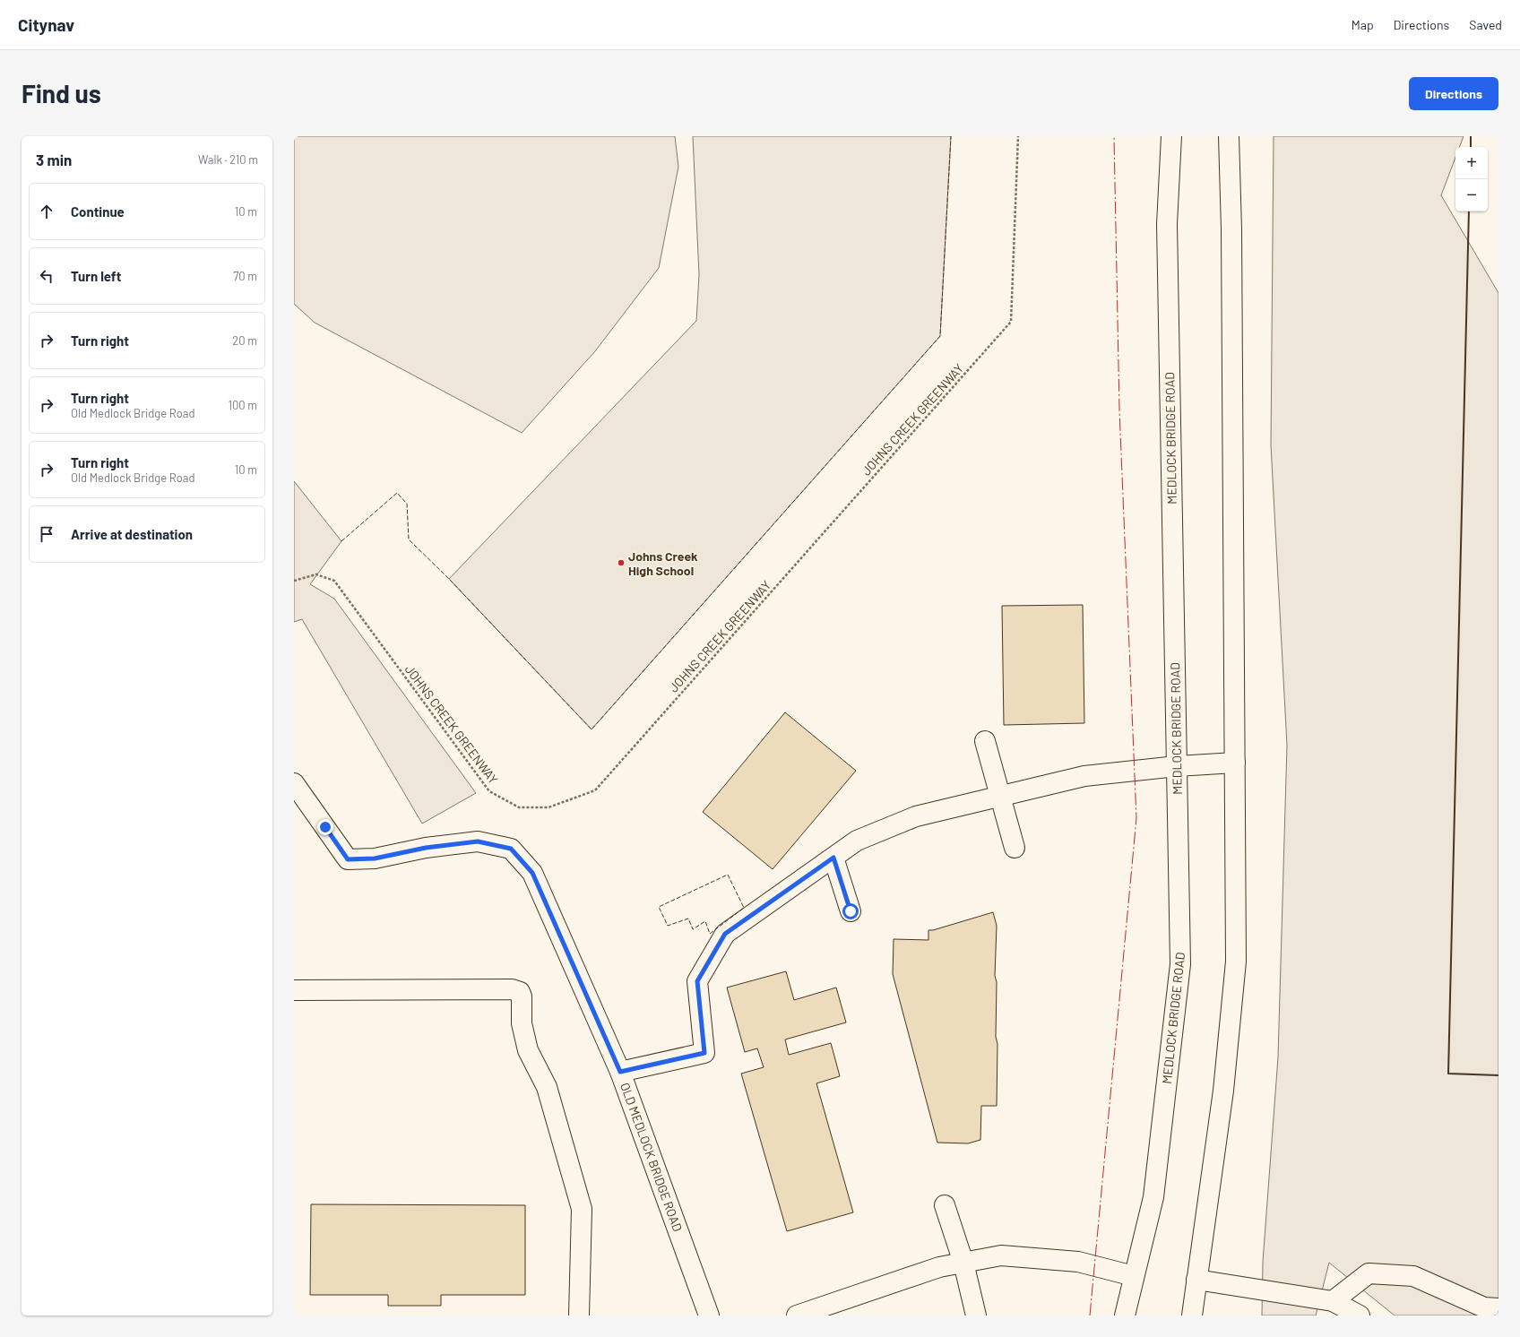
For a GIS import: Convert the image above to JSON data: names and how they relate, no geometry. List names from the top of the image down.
{
  "streets": {
    "main road": ["MEDLOCK BRIDGE ROAD", "OLD MEDLOCK BRIDGE ROAD"],
    "path": ["JOHNS CREEK GREENWAY"]
  },
  "places": ["Johns Creek High School"],
  "page": {
    "header": "Citynav",
    "nav": ["Map", "Directions", "Saved"],
    "buttons": "Directions",
    "title": "Find us",
    "heading": ["3 min", "Walk · 210 m"],
    "map_buttons": ["+", "−"],
    "list": [
      ["Continue", "10 m"],
      ["Turn left", "70 m"],
      ["Turn right", "20 m"],
      ["Turn right", "Old Medlock Bridge Road", "100 m"],
      ["Turn right", "Old Medlock Bridge Road", "10 m"],
      "Arrive at destination"
    ]
  }
}
